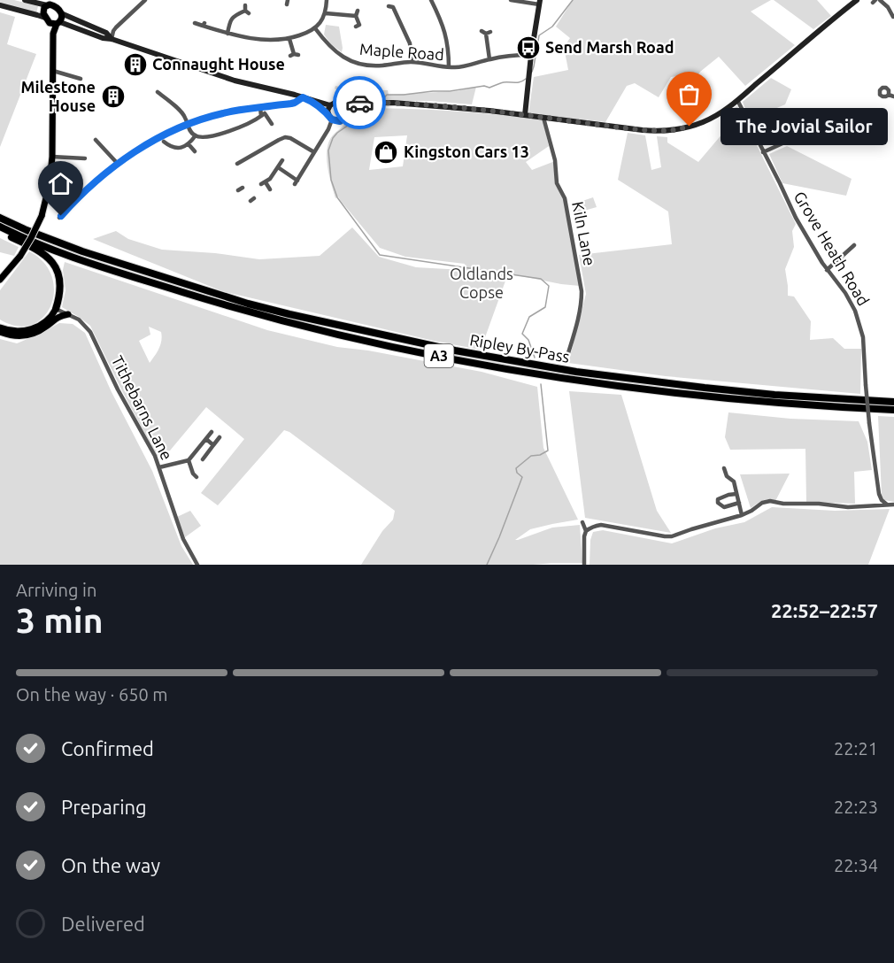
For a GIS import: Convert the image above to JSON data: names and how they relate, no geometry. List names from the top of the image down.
{
  "streets": {
    "highway": ["Ripley By-Pass", "A3"],
    "street": [
      "Maple Road",
      "Kiln Lane",
      "Grove Heath Road",
      "Tithebarns Lane"
    ]
  },
  "parks": ["Oldlands Copse"],
  "places": {
    "bus stop": ["Send Marsh Road"],
    "building": ["Connaught House", "Milestone House"],
    "other": ["The Jovial Sailor"],
    "shop": ["Kingston Cars 13"]
  },
  "page": {
    "bubble": "The Jovial Sailor",
    "heading": ["3 min", "Arriving in", "22:52–22:57"],
    "bar": "On the way · 650 m",
    "list": [
      ["Confirmed", "22:21"],
      ["Preparing", "22:23"],
      ["On the way", "22:34"],
      "Delivered"
    ]
  }
}
